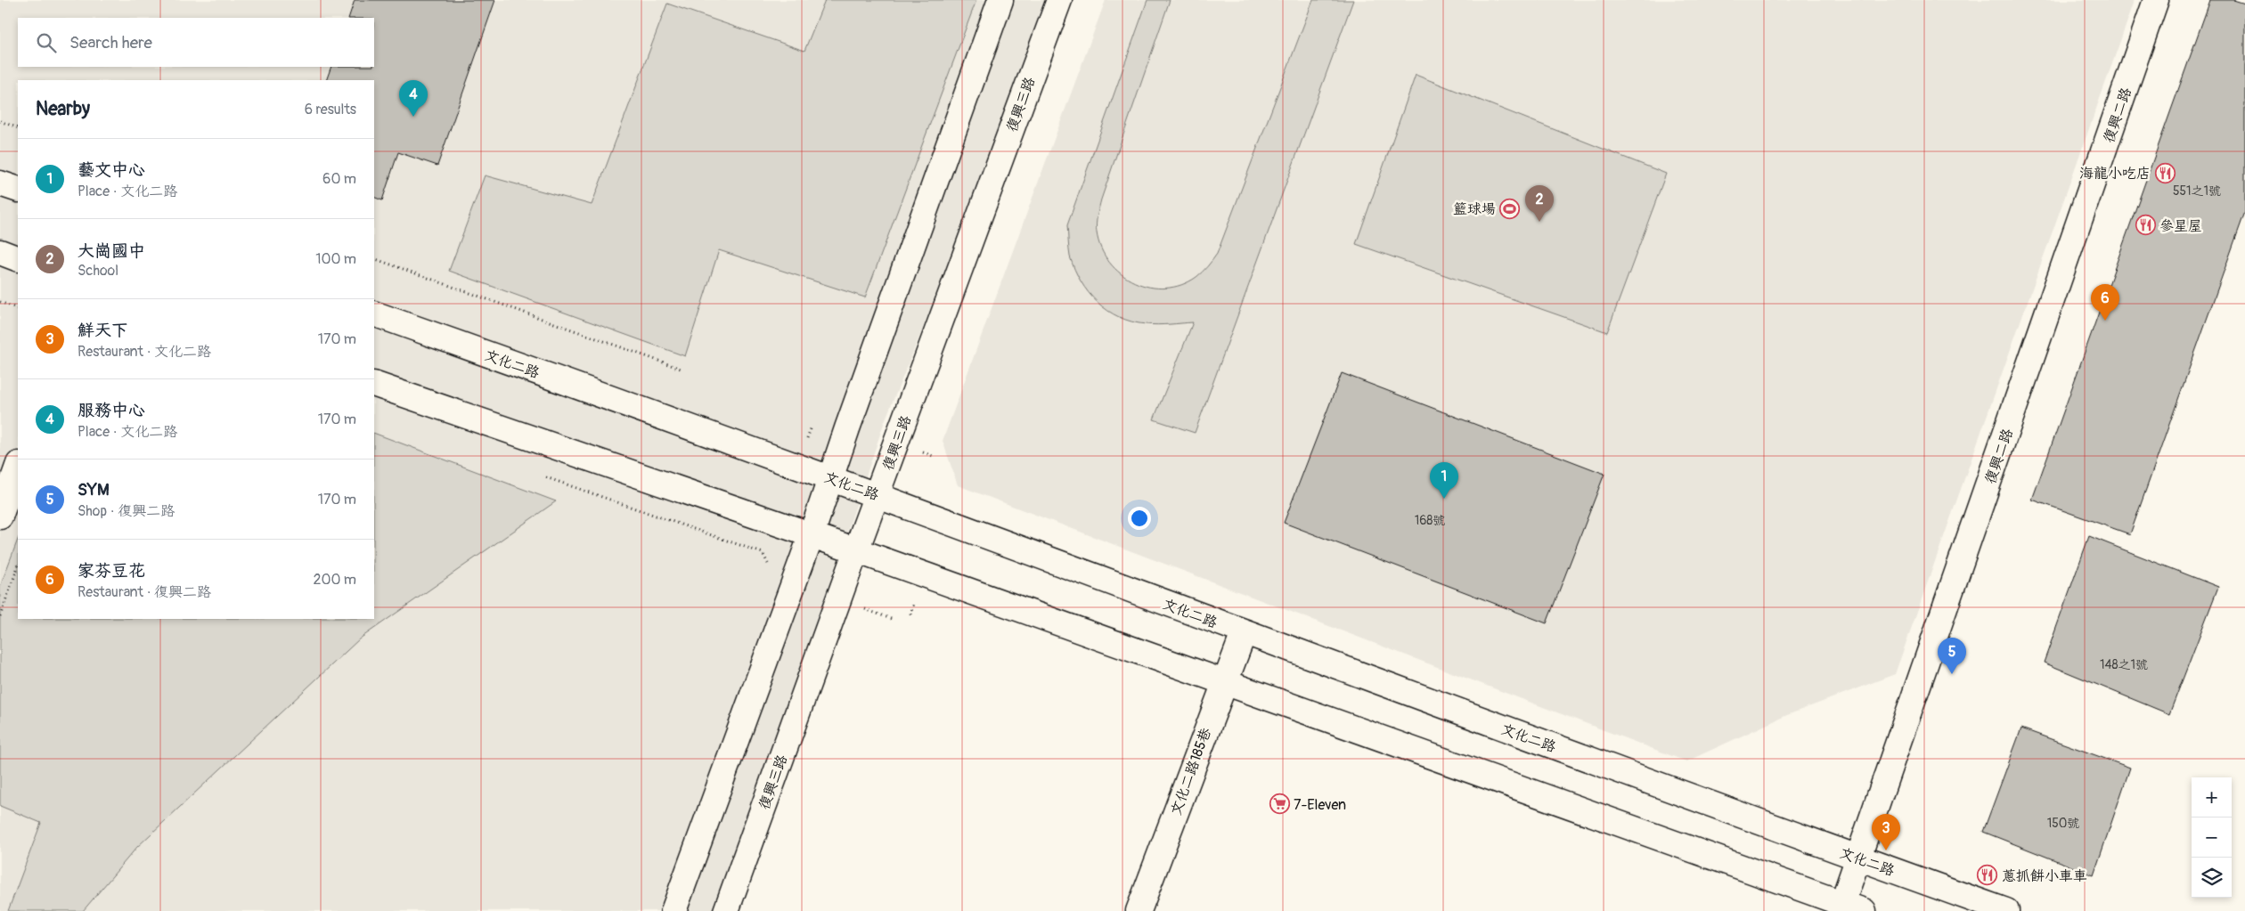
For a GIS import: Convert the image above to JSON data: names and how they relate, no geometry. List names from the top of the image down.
{
  "streets": {
    "street": [
      "復興三路",
      "復興二路",
      "文化二路",
      "文化二路185巷"
    ]
  },
  "crossings": [
    ["復興三路", "文化二路"],
    ["復興二路", "文化二路"],
    ["文化二路", "文化二路185巷"]
  ],
  "places": {
    "restaurant": ["海龍小吃店", "參星屋", "蔥抓餅小車車"],
    "sports": ["籃球場"],
    "supermarket": ["7-Eleven"]
  },
  "house_numbers": [
    "551之1號",
    "168號",
    "148之1號",
    "150號"
  ],
  "page": {
    "search": "Search here",
    "pins": [
      "4",
      "2",
      "6",
      "1",
      "5",
      "3"
    ],
    "heading": ["Nearby", "6 results"],
    "list": [
      {
        "mark": "1",
        "name": "藝文中心",
        "note": "Place · 文化二路",
        "value": "60 m"
      },
      {
        "mark": "2",
        "name": "大崗國中",
        "note": "School",
        "value": "100 m"
      },
      {
        "mark": "3",
        "name": "鮮天下",
        "note": "Restaurant · 文化二路",
        "value": "170 m"
      },
      {
        "mark": "4",
        "name": "服務中心",
        "note": "Place · 文化二路",
        "value": "170 m"
      },
      {
        "mark": "5",
        "name": "SYM",
        "note": "Shop · 復興二路",
        "value": "170 m"
      },
      {
        "mark": "6",
        "name": "家芬豆花",
        "note": "Restaurant · 復興二路",
        "value": "200 m"
      }
    ],
    "map_buttons": ["+", "−"]
  }
}
